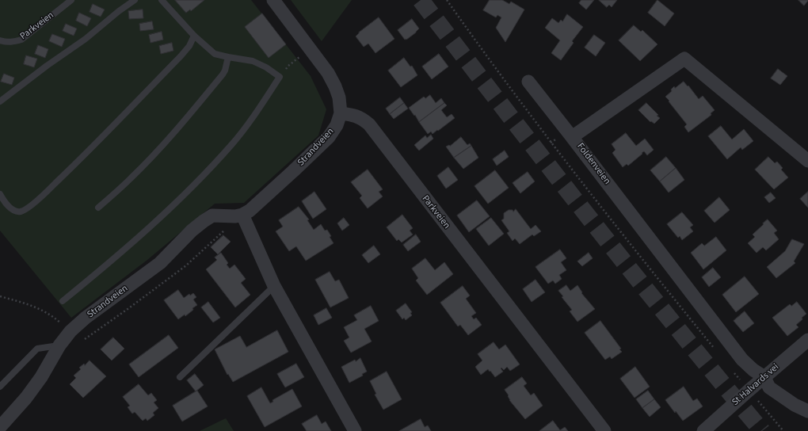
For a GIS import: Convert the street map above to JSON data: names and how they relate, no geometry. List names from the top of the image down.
{
  "streets": {
    "street": [
      "Parkveien",
      "Strandveien",
      "Foldenveien",
      "St Halvards vei"
    ]
  },
  "crossings": [
    ["Parkveien", "Strandveien"],
    ["Foldenveien", "St Halvards vei"]
  ]
}
